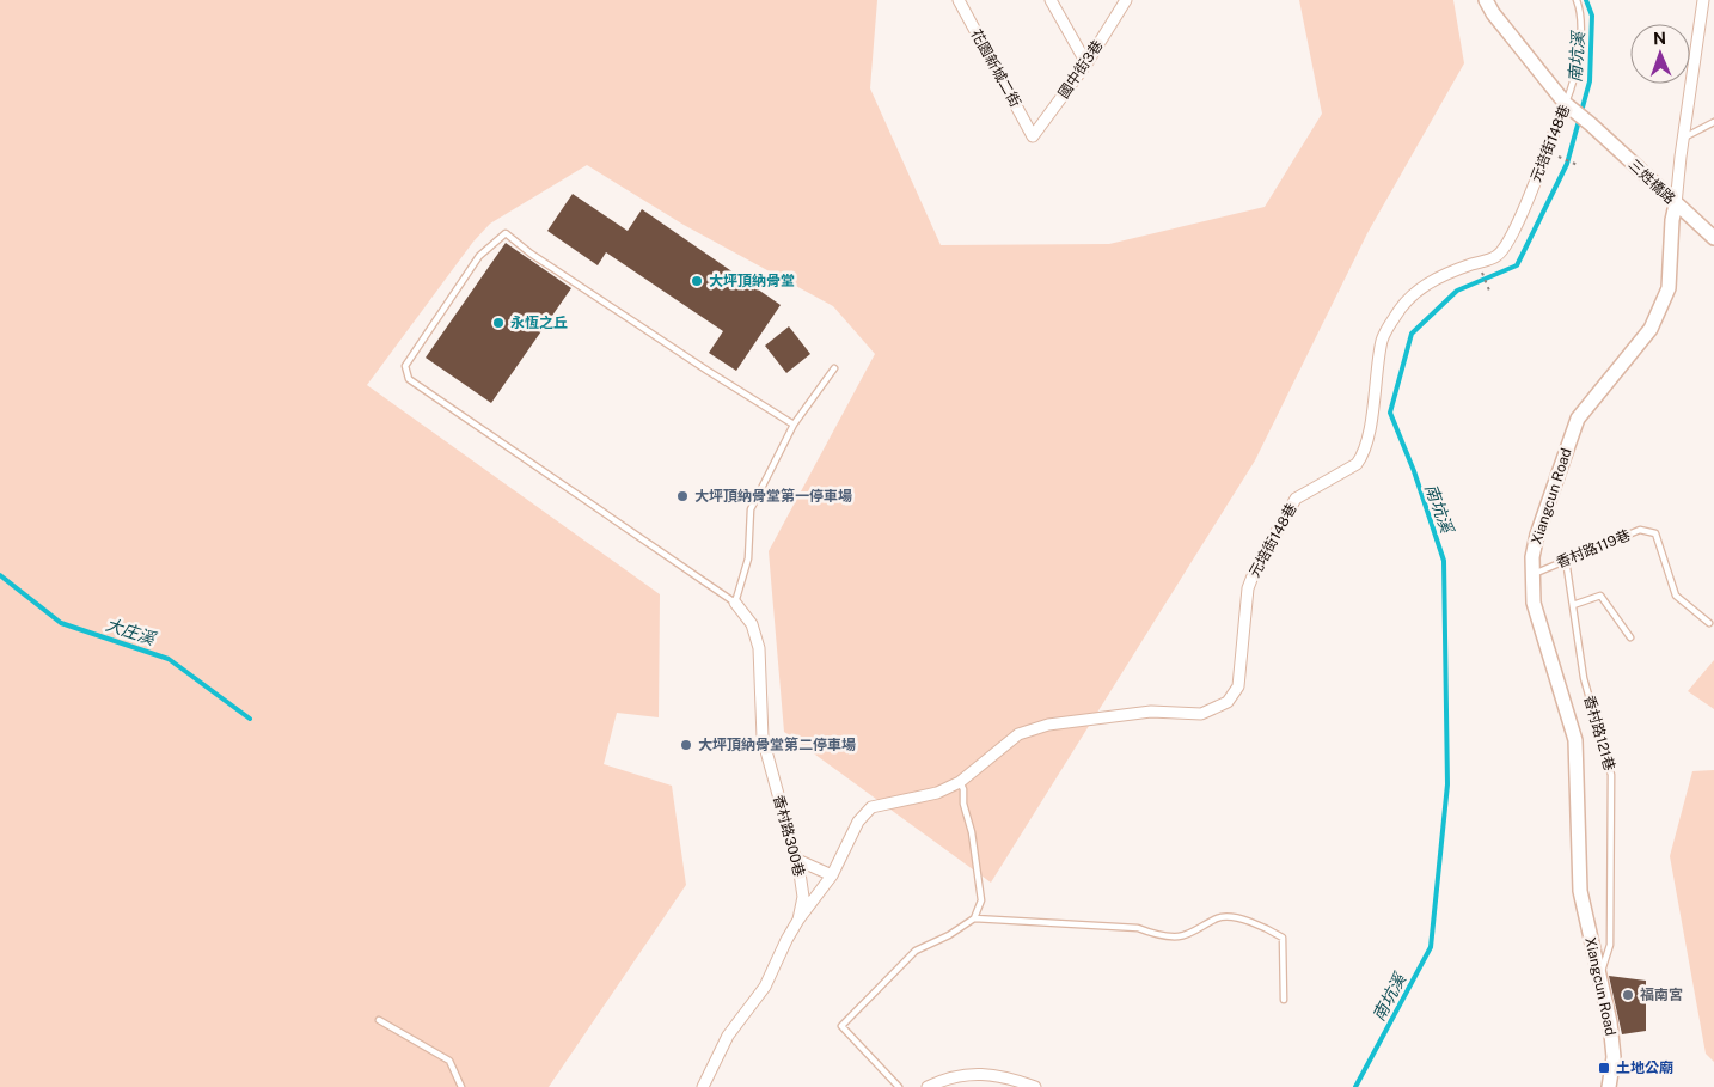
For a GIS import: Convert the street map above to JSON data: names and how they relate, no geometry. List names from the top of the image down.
{
  "streets": {
    "street": [
      "花園新城二街",
      "國中街3巷",
      "元培街148巷",
      "三姓橋路",
      "Xiangcun Road",
      "香村路300巷"
    ],
    "lane": ["香村路119巷", "香村路121巷"]
  },
  "crossings": [
    ["花園新城二街", "國中街3巷"],
    ["元培街148巷", "三姓橋路"],
    ["元培街148巷", "香村路300巷"],
    ["三姓橋路", "Xiangcun Road"],
    ["Xiangcun Road", "香村路119巷"],
    ["Xiangcun Road", "香村路121巷"],
    ["香村路119巷", "香村路121巷"]
  ],
  "water": ["南坑溪", "大庄溪"],
  "places": {
    "other": [
      "大坪頂納骨堂",
      "永恆之丘",
      "大坪頂納骨堂第一停車場",
      "大坪頂納骨堂第二停車場",
      "福南宮"
    ],
    "transit": ["土地公廟"]
  },
  "north": "top"
}
